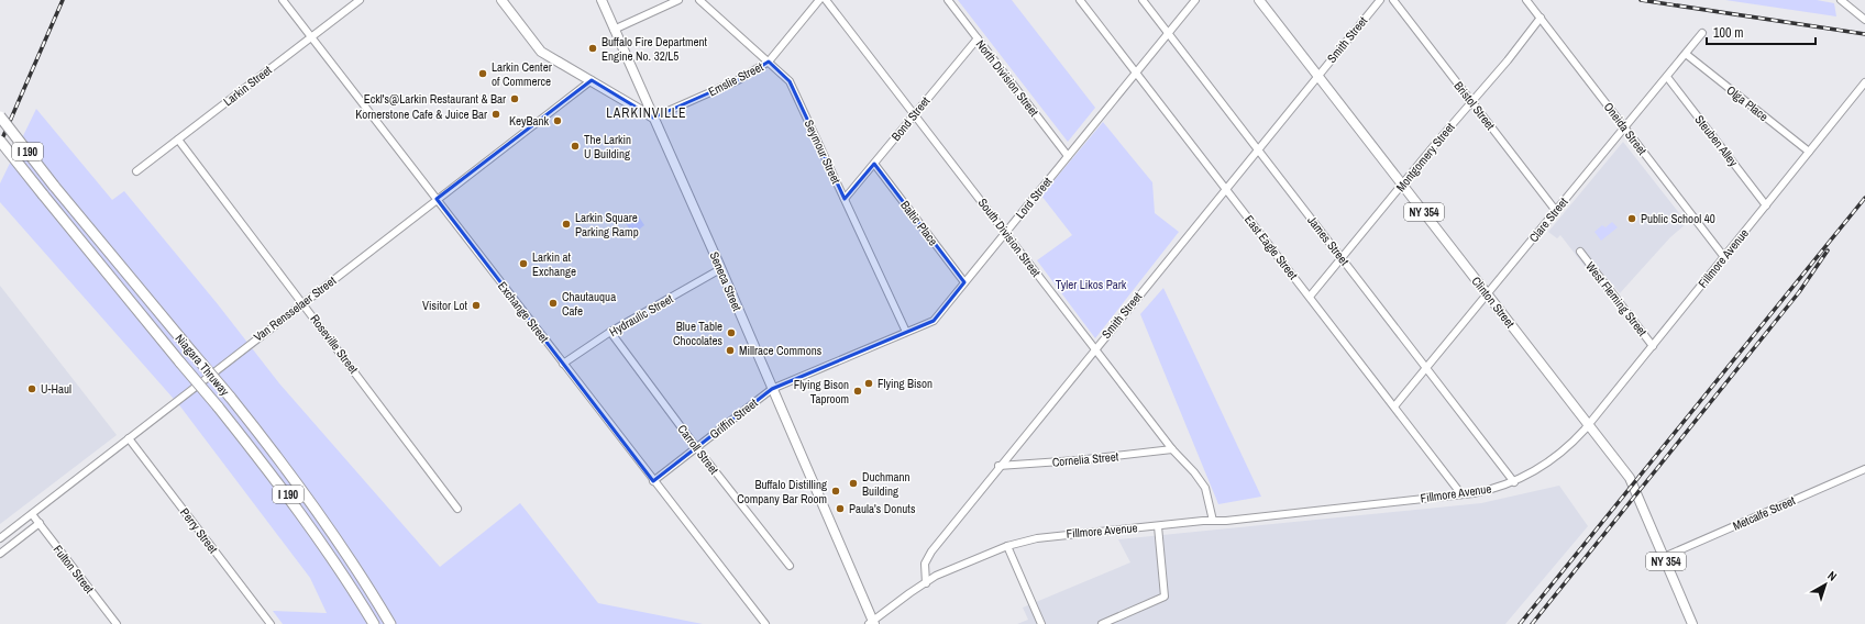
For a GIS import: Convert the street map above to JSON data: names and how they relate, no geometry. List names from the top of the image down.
{
  "streets": {
    "highway": ["I 190", "Niagara Thruway"],
    "main road": ["NY 354", "Seneca Street", "Clinton Street"],
    "street": [
      "Smith Street",
      "North Division Street",
      "Emslie Street",
      "Larkin Street",
      "Olga Place",
      "Bristol Street",
      "Bond Street",
      "Oneida Street",
      "Steuben Alley",
      "Seymour Street",
      "Montgomery Street",
      "Lord Street",
      "Clare Street",
      "Baltic Place",
      "South Division Street",
      "James Street",
      "East Eagle Street",
      "Fillmore Avenue",
      "West Fleming Street",
      "Van Rensselaer Street",
      "Exchange Street",
      "Hydraulic Street",
      "Roseville Street",
      "Griffin Street",
      "Carroll Street",
      "Cornelia Street",
      "Metcalfe Street",
      "Perry Street",
      "Fulton Street"
    ]
  },
  "crossings": [
    ["Smith Street", "South Division Street"],
    ["Smith Street", "James Street"],
    ["Smith Street", "East Eagle Street"],
    ["Smith Street", "Fillmore Avenue"],
    ["Smith Street", "Clinton Street"],
    ["Smith Street", "Cornelia Street"],
    ["North Division Street", "Bond Street"],
    ["North Division Street", "Lord Street"],
    ["Emslie Street", "Seymour Street"],
    ["Emslie Street", "Seneca Street"],
    ["Larkin Street", "Exchange Street"],
    ["Larkin Street", "Roseville Street"],
    ["Olga Place", "Clare Street"],
    ["Olga Place", "Fillmore Avenue"],
    ["Bristol Street", "Montgomery Street"],
    ["Bristol Street", "Clare Street"],
    ["Bond Street", "Seymour Street"],
    ["Bond Street", "Baltic Place"],
    ["Bond Street", "South Division Street"],
    ["Oneida Street", "Montgomery Street"],
    ["Oneida Street", "Clare Street"],
    ["Oneida Street", "Fillmore Avenue"],
    ["Steuben Alley", "Clare Street"],
    ["Steuben Alley", "Fillmore Avenue"],
    ["Seymour Street", "Lord Street"],
    ["Montgomery Street", "James Street"],
    ["Montgomery Street", "East Eagle Street"],
    ["Montgomery Street", "Clinton Street"],
    ["Lord Street", "Baltic Place"],
    ["Lord Street", "South Division Street"],
    ["Lord Street", "James Street"],
    ["Lord Street", "East Eagle Street"],
    ["Lord Street", "Seneca Street"],
    ["Lord Street", "Griffin Street"],
    ["Clare Street", "James Street"],
    ["Clare Street", "East Eagle Street"],
    ["Clare Street", "Clinton Street"],
    ["South Division Street", "Fillmore Avenue"],
    ["South Division Street", "Cornelia Street"],
    ["James Street", "Fillmore Avenue"],
    ["East Eagle Street", "Fillmore Avenue"],
    ["Fillmore Avenue", "West Fleming Street"],
    ["Fillmore Avenue", "Clinton Street"],
    ["Seneca Street", "Hydraulic Street"],
    ["Seneca Street", "Griffin Street"],
    ["Clinton Street", "Metcalfe Street"],
    ["Van Rensselaer Street", "Exchange Street"],
    ["Van Rensselaer Street", "Roseville Street"],
    ["Van Rensselaer Street", "Perry Street"],
    ["Van Rensselaer Street", "Fulton Street"],
    ["Exchange Street", "Hydraulic Street"],
    ["Exchange Street", "Griffin Street"],
    ["Hydraulic Street", "Carroll Street"],
    ["Griffin Street", "Carroll Street"]
  ],
  "districts": ["LARKINVILLE"],
  "parks": ["Tyler Likos Park"],
  "places": [
    "Buffalo Fire Department Engine No. 32/L5",
    "Larkin Center of Commerce",
    "Eckl's@Larkin Restaurant & Bar",
    "Kornerstone Cafe & Juice Bar",
    "KeyBank",
    "The Larkin U Building",
    "Public School 40",
    "Larkin Square Parking Ramp",
    "Larkin at Exchange",
    "Chautauqua Cafe",
    "Visitor Lot",
    "Blue Table Chocolates",
    "Millrace Commons",
    "Flying Bison",
    "U-Haul",
    "Flying Bison Taproom",
    "Duchmann Building",
    "Buffalo Distilling Company Bar Room",
    "Paula's Donuts"
  ],
  "scale_bar": "100 m",
  "north": "top right"
}
